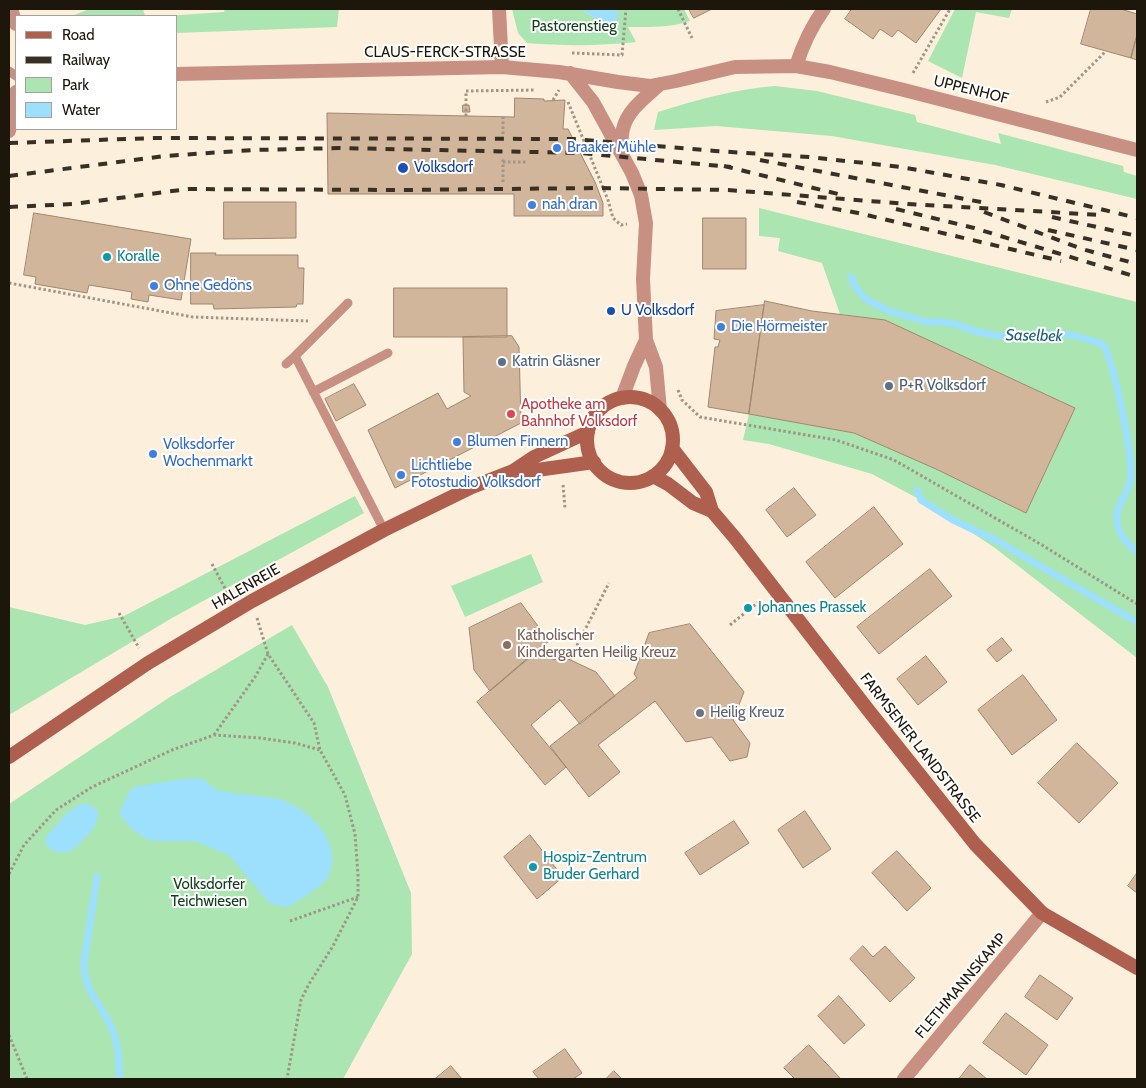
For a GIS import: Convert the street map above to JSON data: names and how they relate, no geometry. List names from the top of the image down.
{
  "streets": {
    "main road": ["HALENREIE", "FARMSENER LANDSTRASSE"],
    "street": ["CLAUS-FERCK-STRASSE", "UPPENHOF", "FLETHMANNSKAMP"]
  },
  "crossings": [
    ["CLAUS-FERCK-STRASSE", "UPPENHOF"],
    ["HALENREIE", "FARMSENER LANDSTRASSE"],
    ["FARMSENER LANDSTRASSE", "FLETHMANNSKAMP"]
  ],
  "water": ["Saselbek"],
  "parks": ["Pastorenstieg", "Volksdorfer Teichwiesen"],
  "places": [
    "Braaker Mühle",
    "Volksdorf",
    "nah dran",
    "Koralle",
    "Ohne Gedöns",
    "U Volksdorf",
    "Die Hörmeister",
    "Katrin Gläsner",
    "P+R Volksdorf",
    "Apotheke am Bahnhof Volksdorf",
    "Blumen Finnern",
    "Volksdorfer Wochenmarkt",
    "Lichtliebe Fotostudio Volksdorf",
    "Johannes Prassek",
    "Katholischer Kindergarten Heilig Kreuz",
    "Heilig Kreuz",
    "Hospiz-Zentrum Bruder Gerhard"
  ],
  "legend": [
    "Road",
    "Railway",
    "Park",
    "Water"
  ]
}
